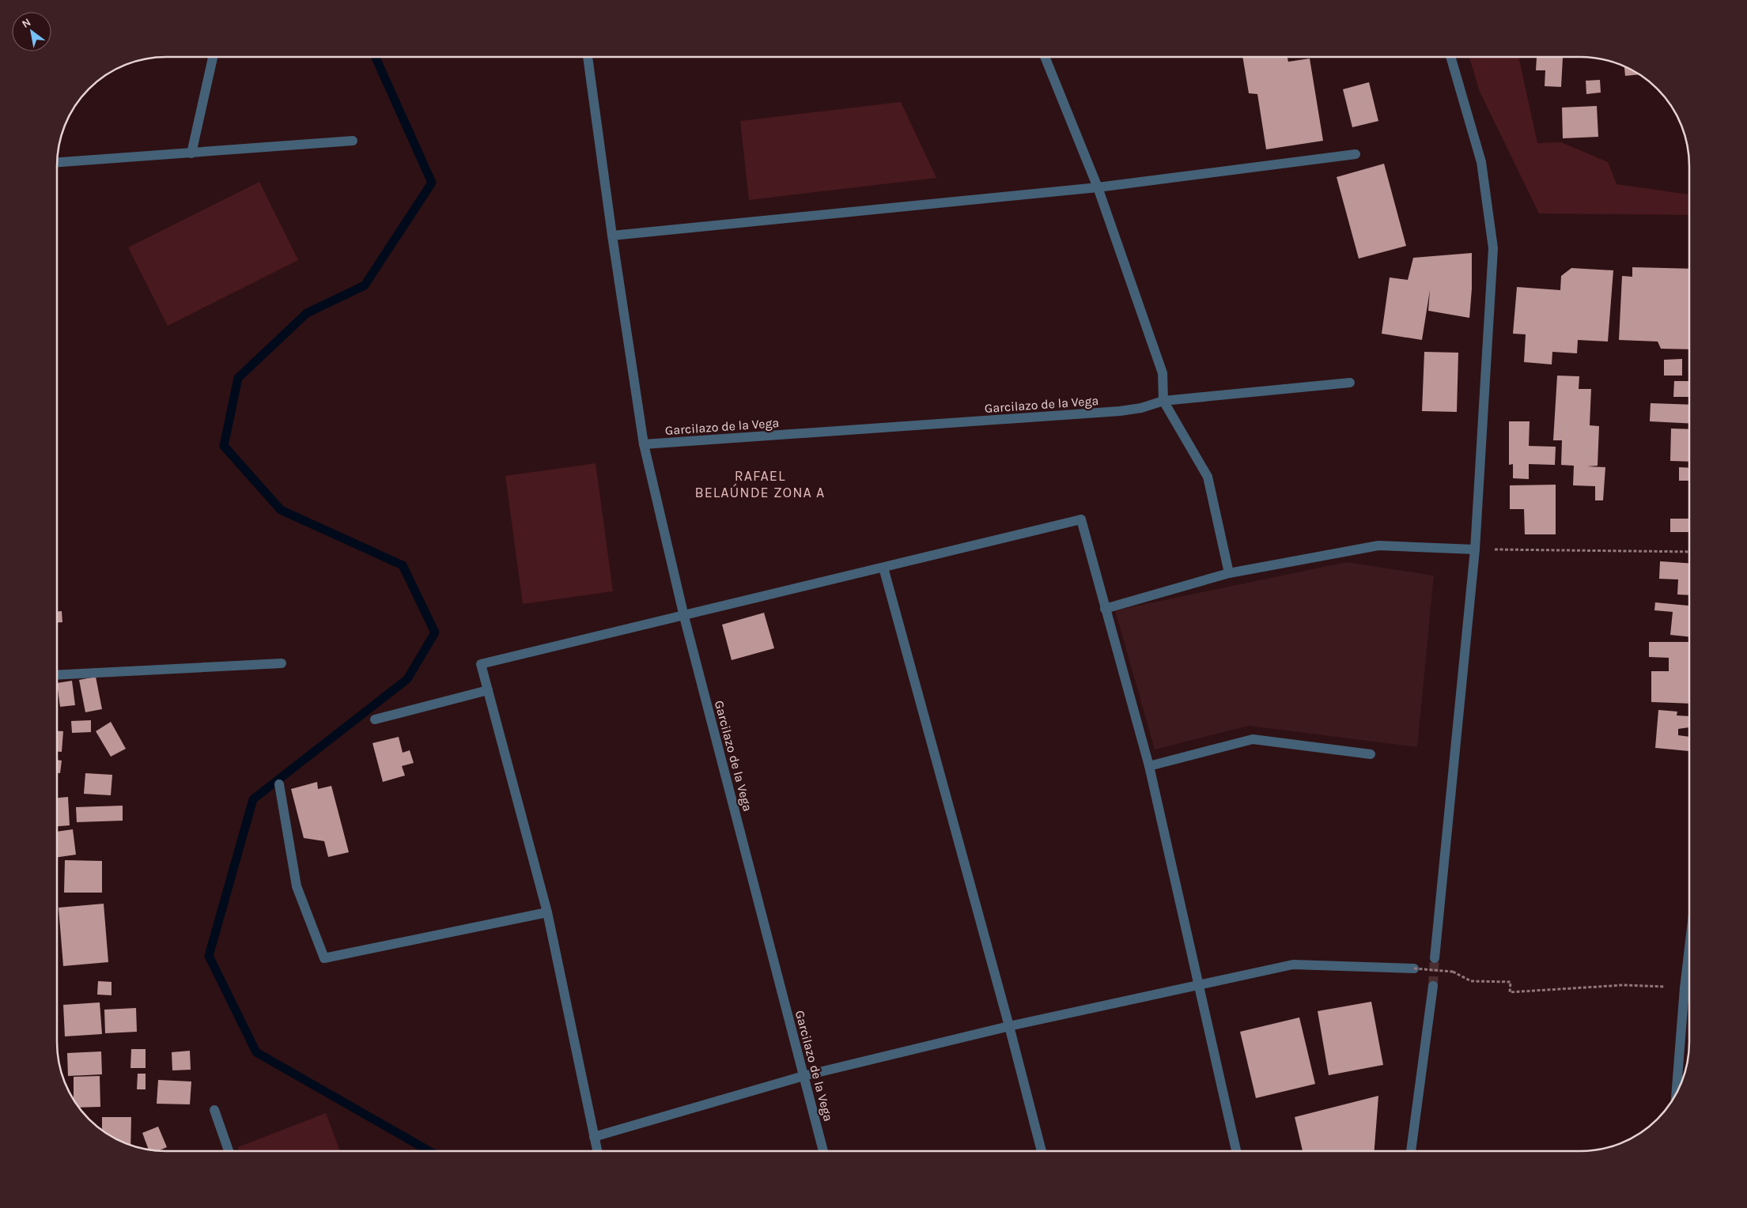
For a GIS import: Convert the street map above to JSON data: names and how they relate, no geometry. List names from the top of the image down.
{
  "streets": {
    "street": ["Garcilazo de la Vega"]
  },
  "districts": ["RAFAEL BELAÚNDE ZONA A"],
  "north": "top left"
}
